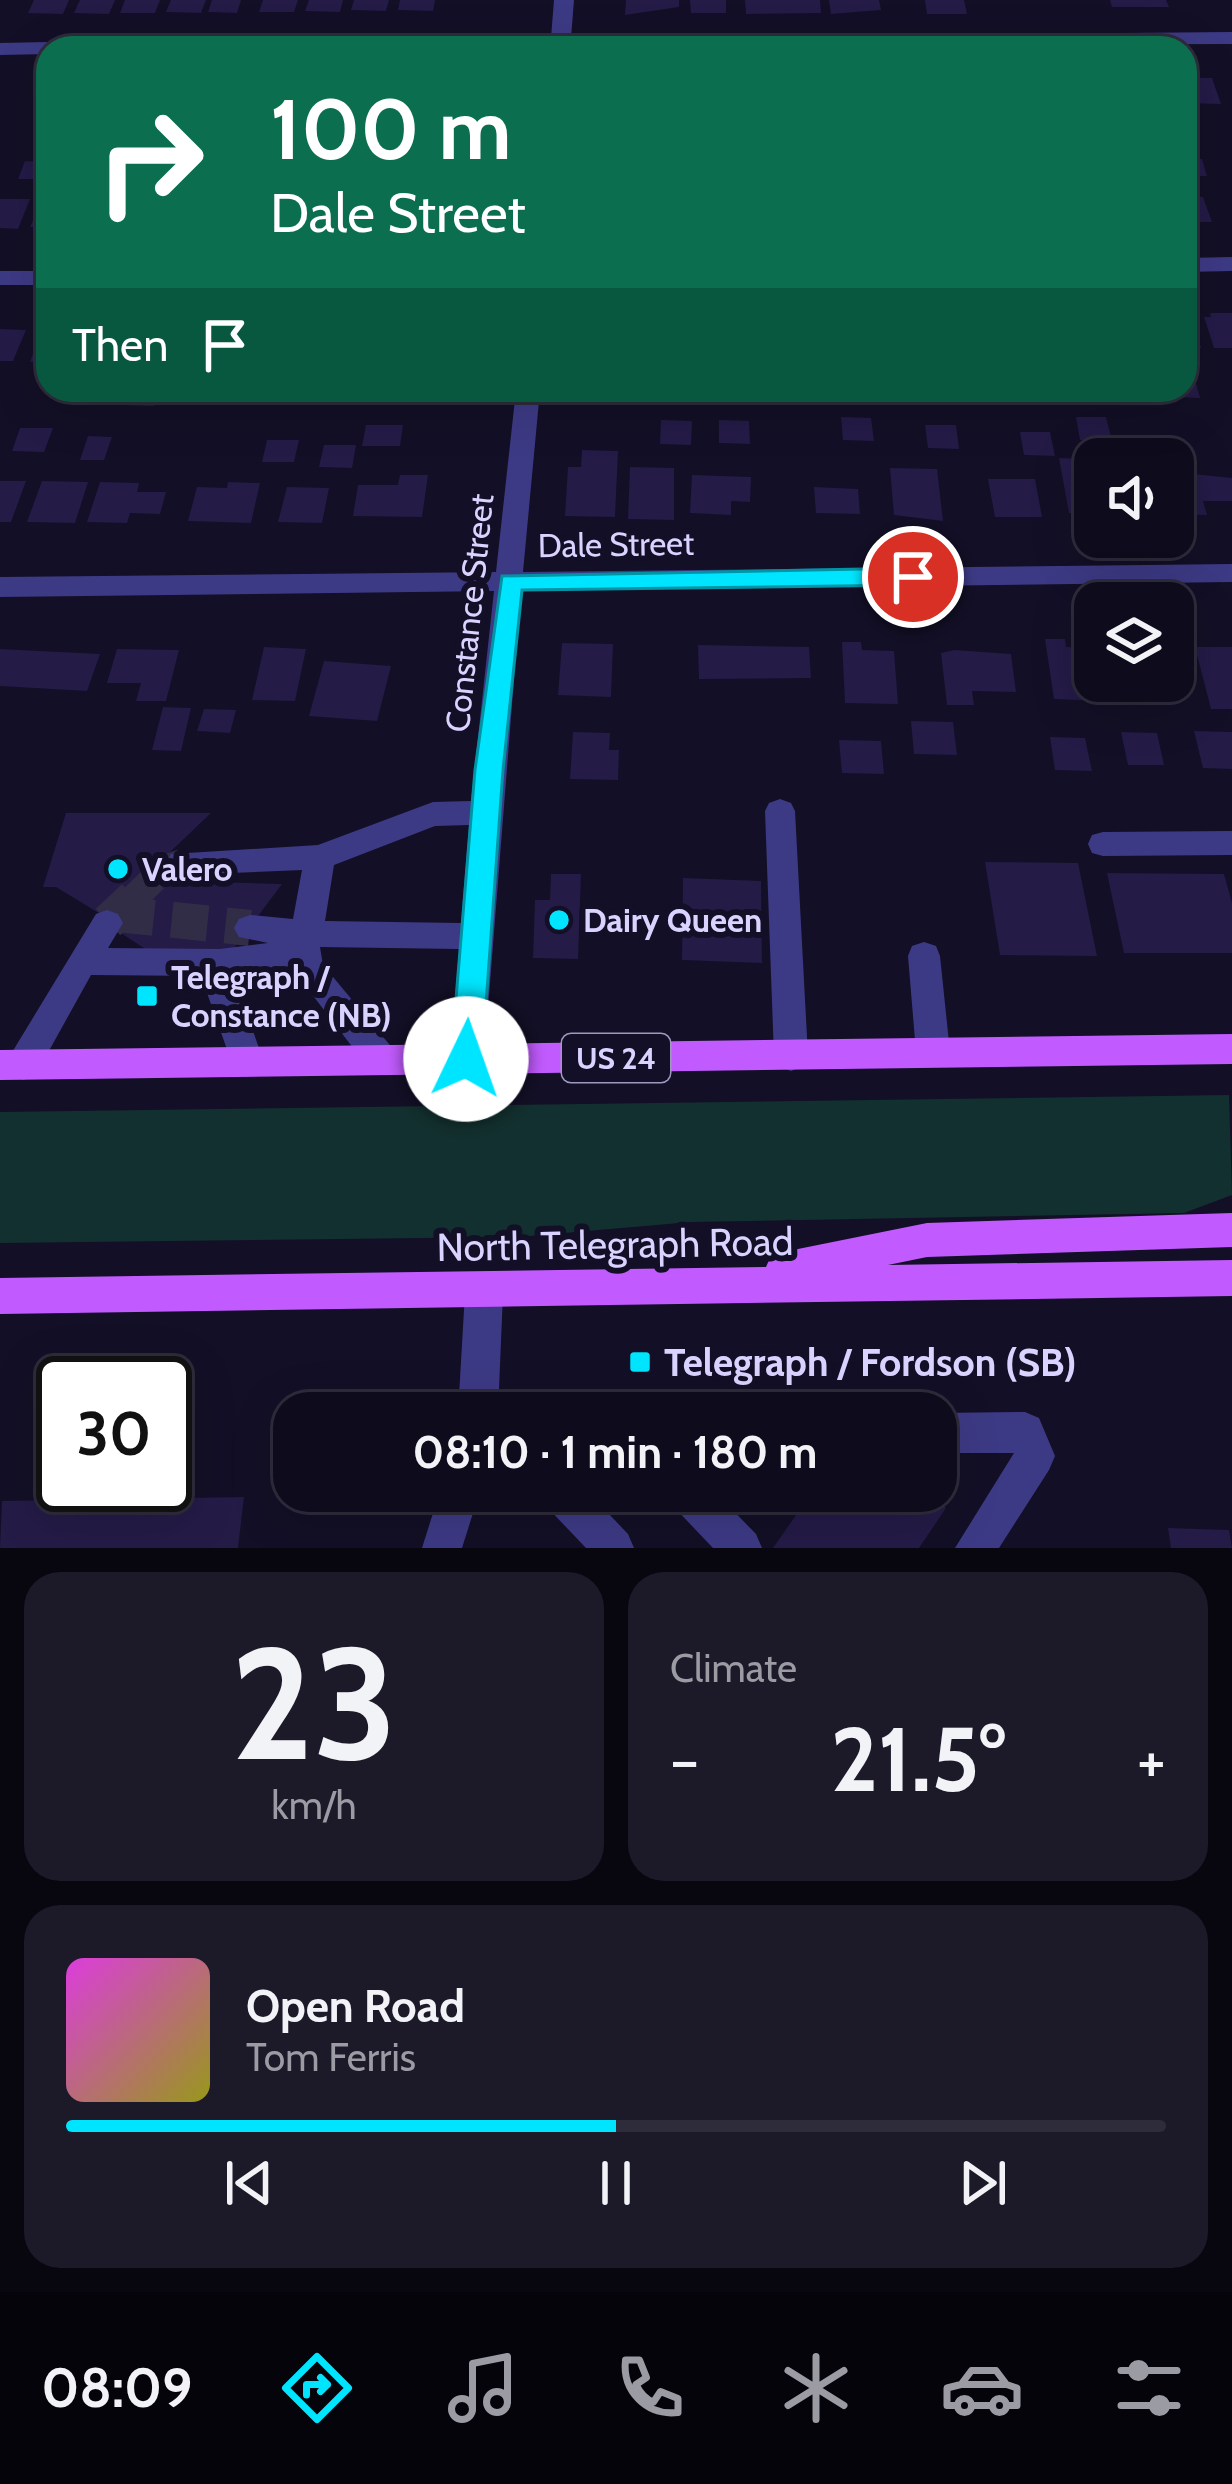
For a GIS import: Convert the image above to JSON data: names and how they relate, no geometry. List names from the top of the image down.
{
  "streets": {
    "main road": ["US 24", "North Telegraph Road"],
    "street": ["Dale Street", "Constance Street"]
  },
  "crossings": [
    ["Dale Street", "Constance Street"],
    ["Constance Street", "US 24"]
  ],
  "places": {
    "other": ["Valero", "Dairy Queen"],
    "transit": ["Telegraph / Constance (NB)", "Telegraph / Fordson (SB)"]
  },
  "page": {
    "turn": ["100 m", "Dale Street"],
    "then": "Then",
    "limit": "30",
    "trip": "08:10 · 1 min · 180 m",
    "tile": [
      ["23", "km/h"],
      "Climate"
    ],
    "heat": ["−", "21.5°", "+"],
    "song": ["Open Road", "Tom Ferris"],
    "tabs": "08:09"
  }
}
